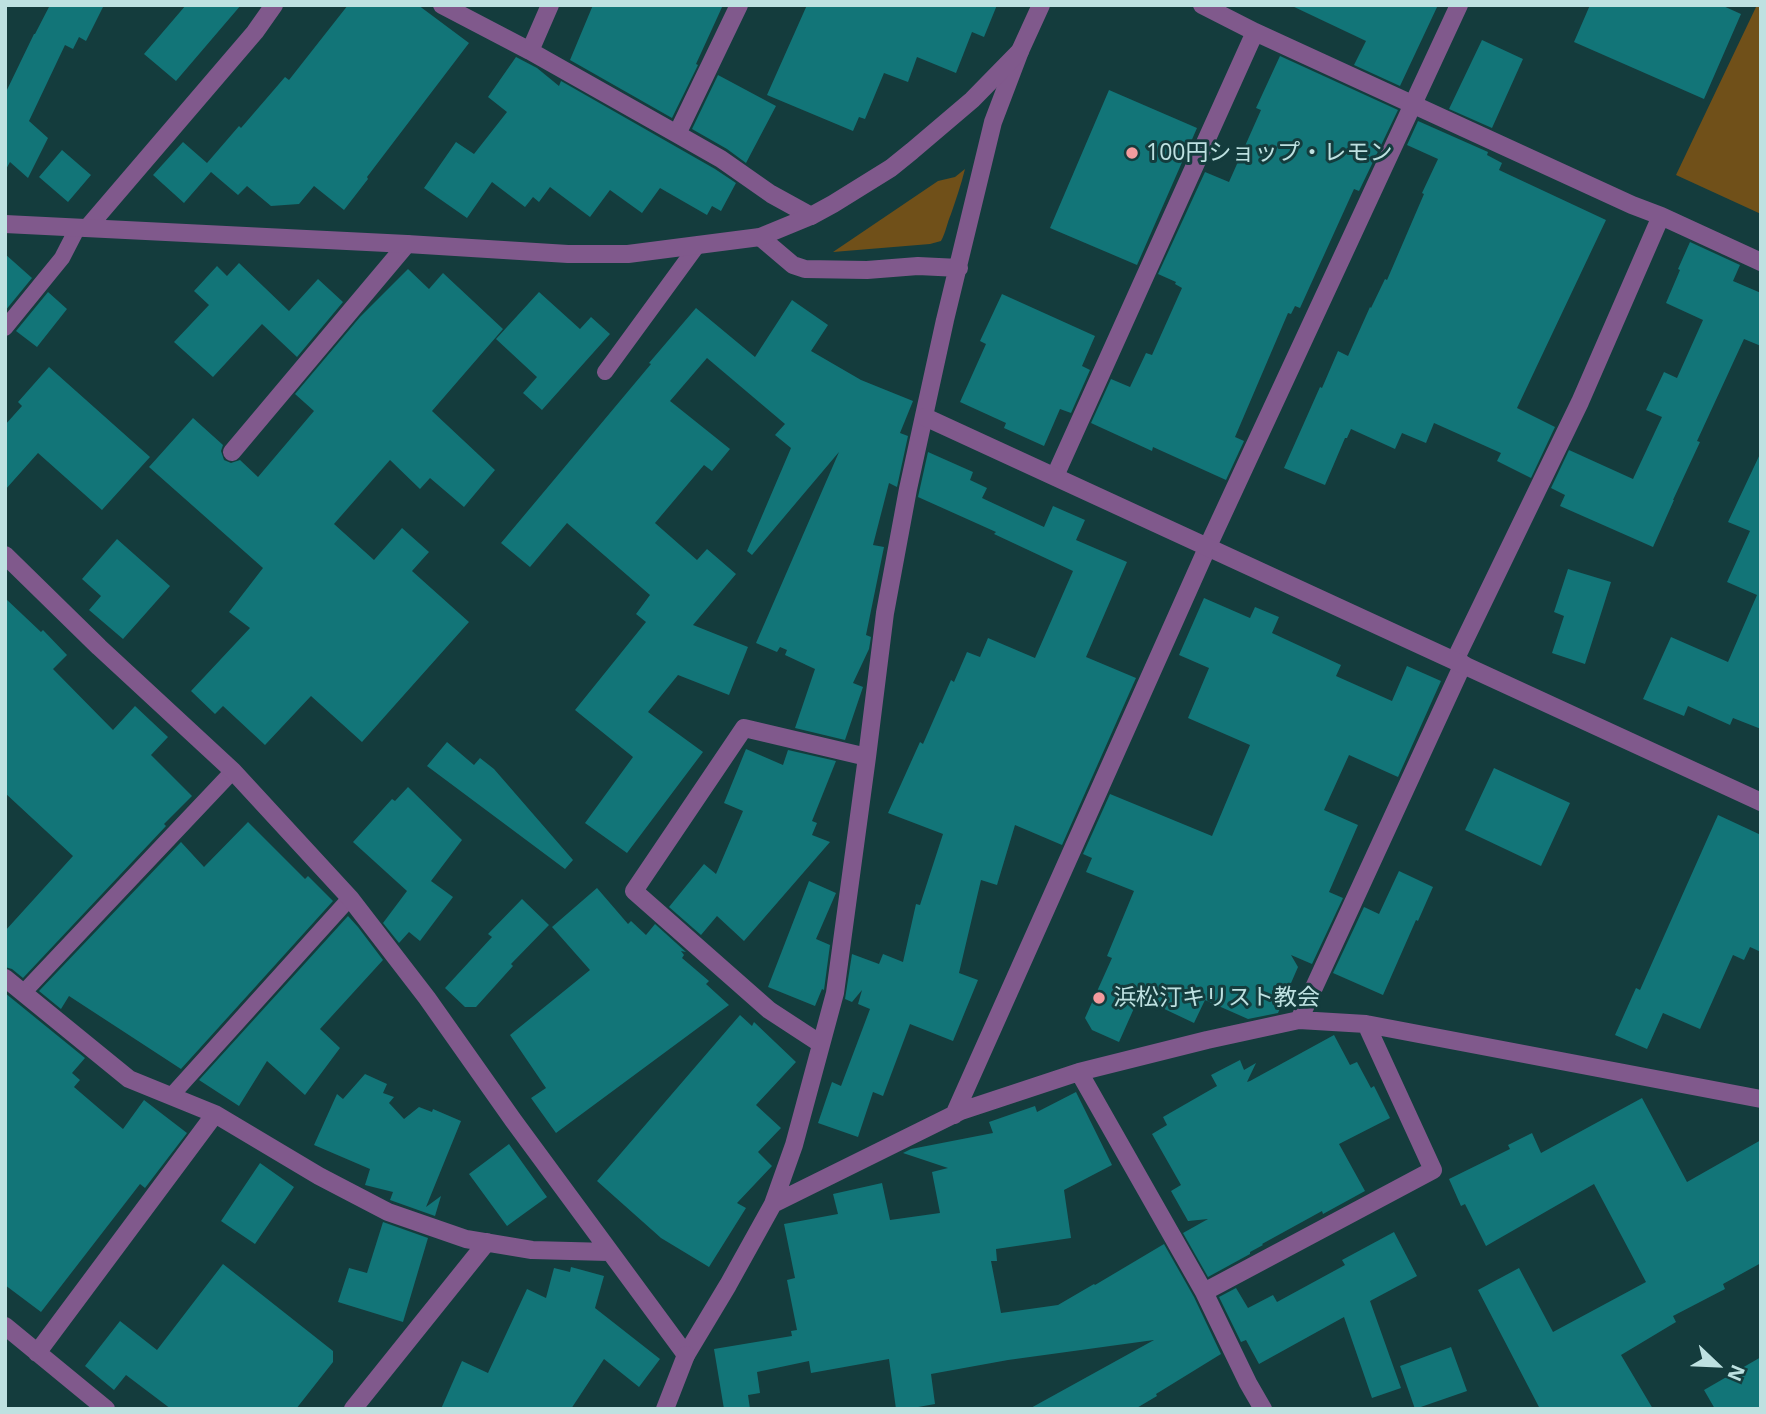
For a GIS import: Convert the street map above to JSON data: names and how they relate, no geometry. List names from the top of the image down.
{
  "places": ["100円ショップ・レモン", "浜松汀キリスト教会"],
  "north": "bottom right"
}
